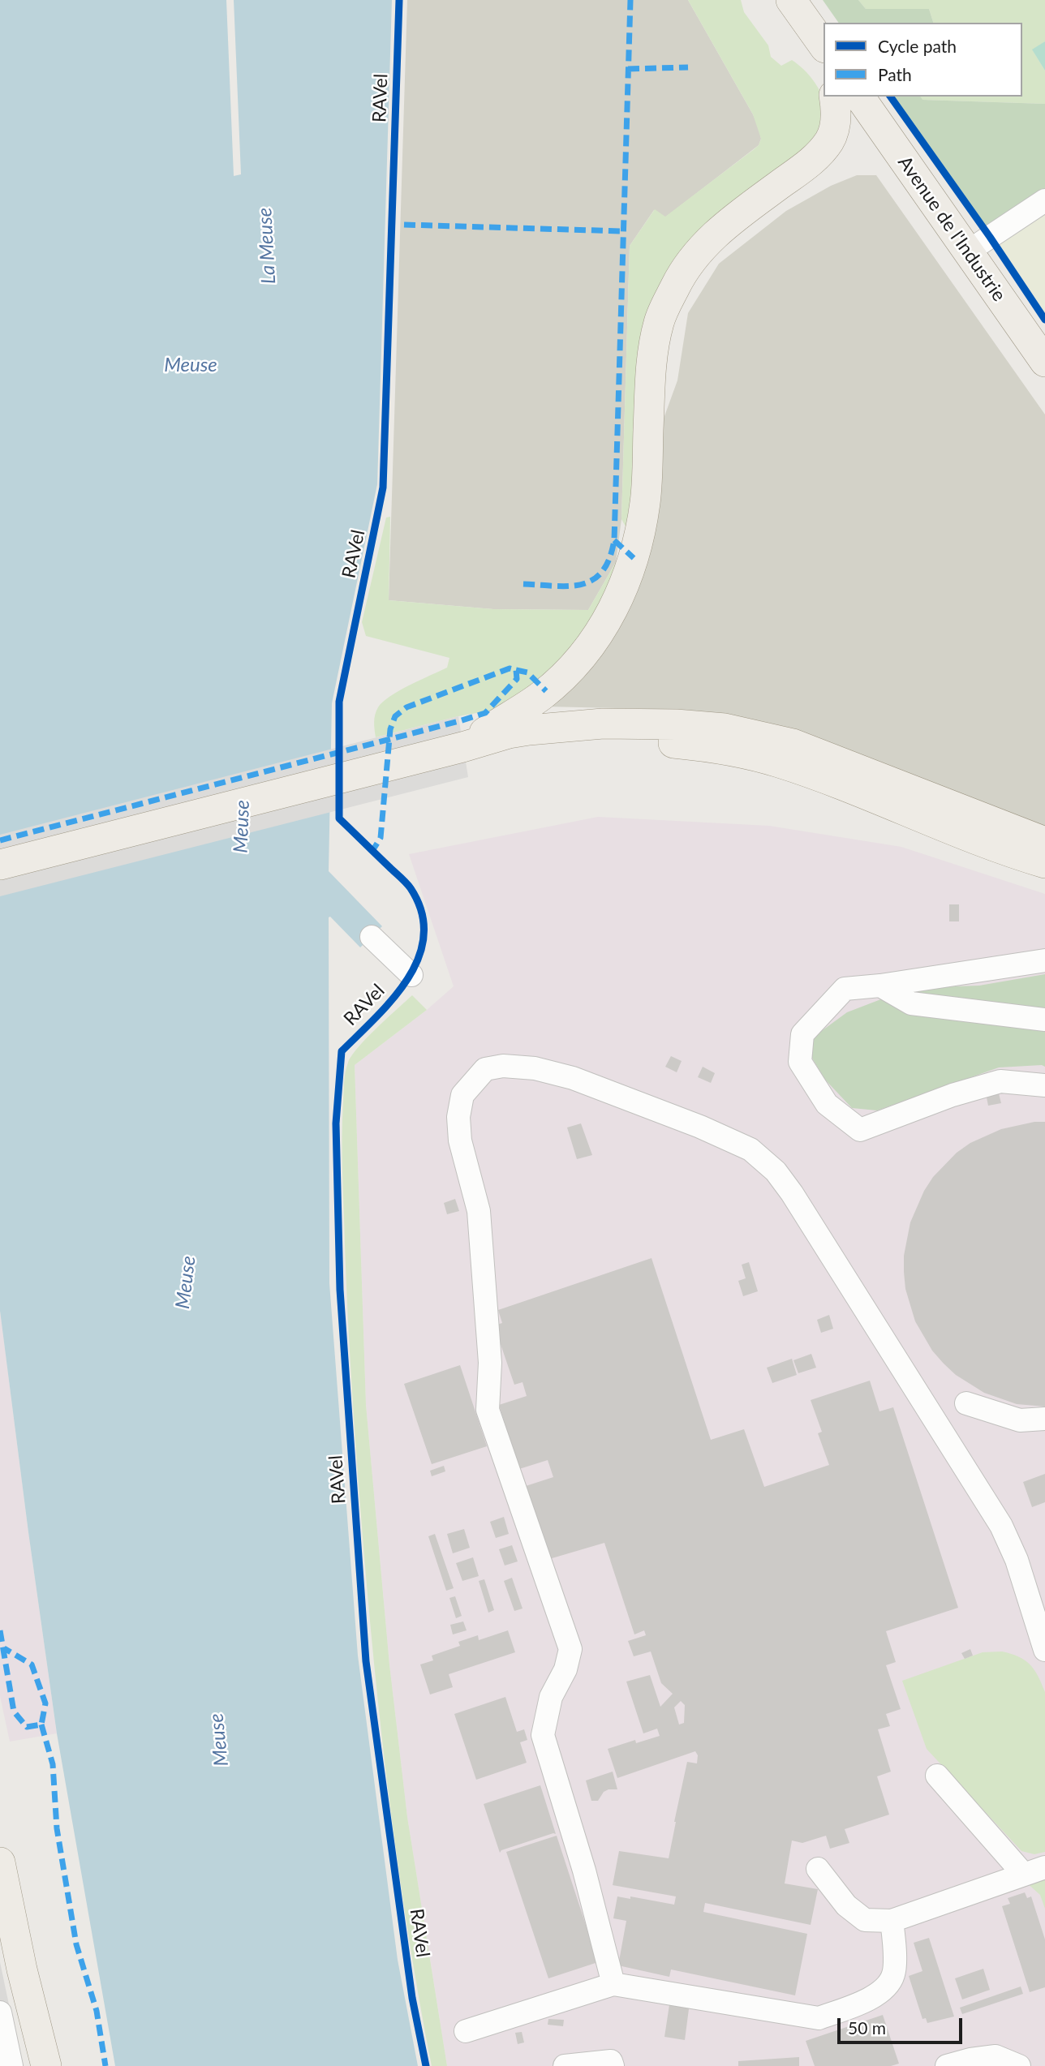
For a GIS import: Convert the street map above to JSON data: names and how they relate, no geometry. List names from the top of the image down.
{
  "streets": {
    "main road": ["Avenue de l'Industrie"],
    "cycle path": ["RAVel"]
  },
  "water": ["La Meuse", "Meuse"],
  "legend": ["Cycle path", "Path"],
  "scale_bar": "50 m"
}
